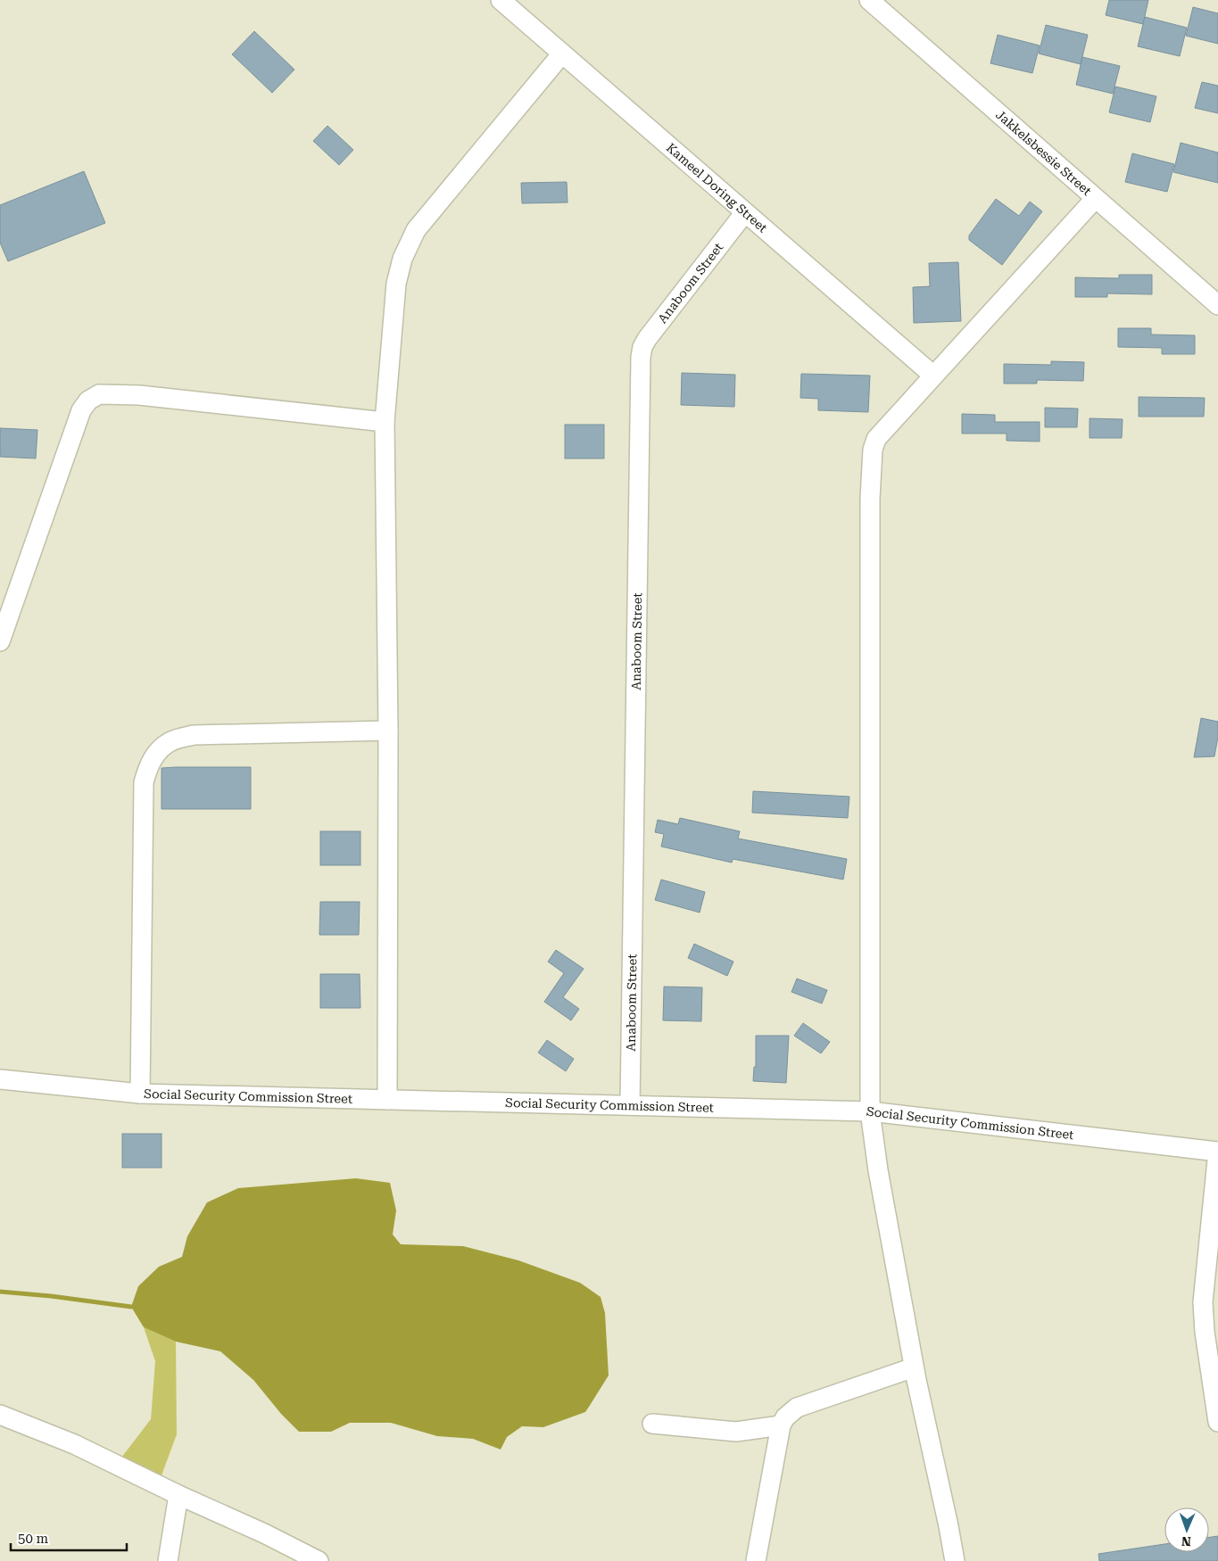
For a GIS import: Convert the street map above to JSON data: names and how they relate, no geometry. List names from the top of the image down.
{
  "streets": {
    "street": [
      "Jakkelsbessie Street",
      "Kameel Doring Street",
      "Anaboom Street",
      "Social Security Commission Street"
    ]
  },
  "crossings": [
    ["Kameel Doring Street", "Anaboom Street"],
    ["Anaboom Street", "Social Security Commission Street"]
  ],
  "scale_bar": "50 m",
  "north": "bottom"
}
